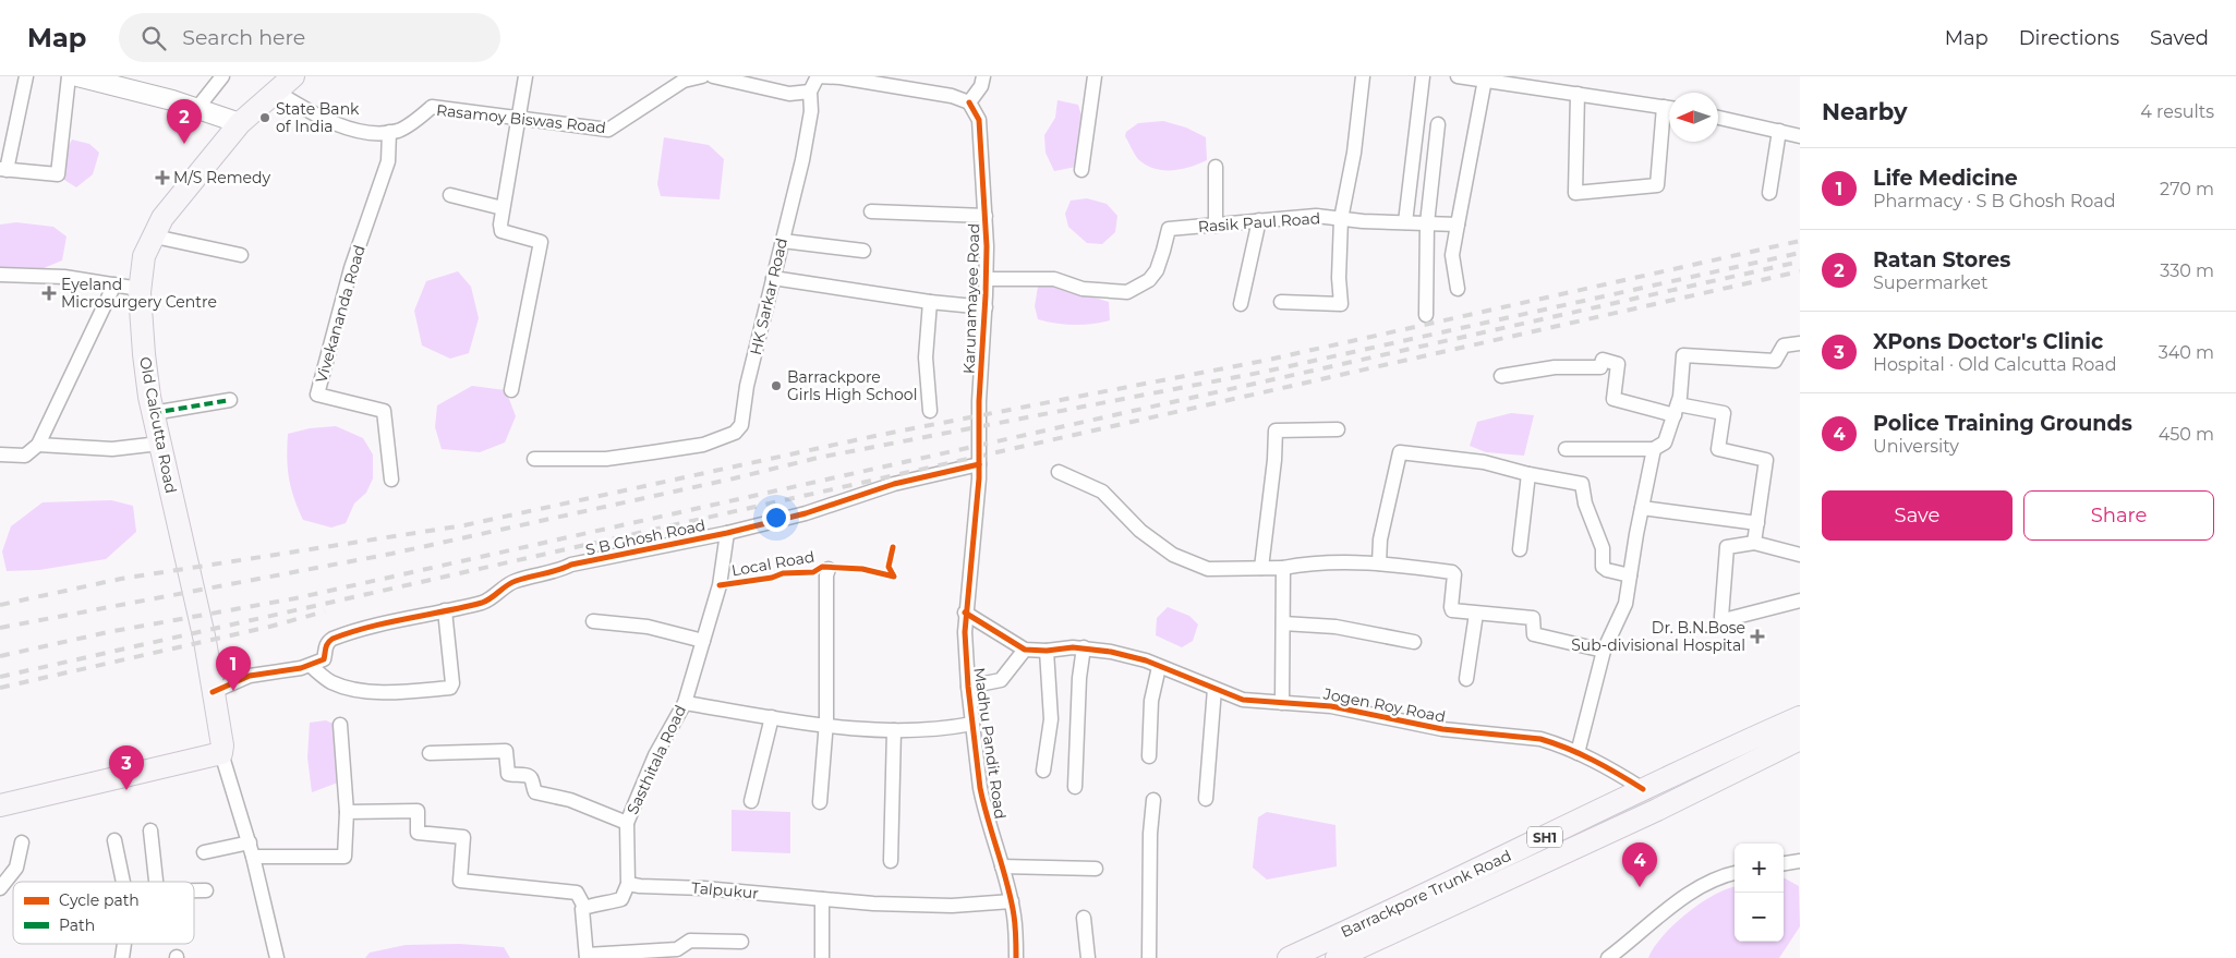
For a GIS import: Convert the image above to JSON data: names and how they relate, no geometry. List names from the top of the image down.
{
  "streets": {
    "main road": ["Old Calcutta Road", "SH1", "Barrackpore Trunk Road"],
    "street": [
      "Rasamoy Biswas Road",
      "Rasik Paul Road",
      "HK Sarkar Road",
      "Karunamayee Road",
      "Vivekananda Road",
      "S B Ghosh Road",
      "Local Road",
      "Jogen Roy Road",
      "Madhu Pandit Road",
      "Sasthitala Road",
      "Talpukur"
    ]
  },
  "crossings": [
    ["Rasamoy Biswas Road", "Vivekananda Road"],
    ["Rasamoy Biswas Road", "Old Calcutta Road"],
    ["Rasik Paul Road", "Karunamayee Road"],
    ["Karunamayee Road", "S B Ghosh Road"],
    ["Karunamayee Road", "Madhu Pandit Road"],
    ["S B Ghosh Road", "Madhu Pandit Road"],
    ["S B Ghosh Road", "Sasthitala Road"],
    ["Jogen Roy Road", "Madhu Pandit Road"],
    ["Jogen Roy Road", "Barrackpore Trunk Road"],
    ["Madhu Pandit Road", "Talpukur"],
    ["Sasthitala Road", "Talpukur"]
  ],
  "places": {
    "other": ["State Bank of India", "Barrackpore Girls High School"],
    "health": ["M/S Remedy", "Eyeland Microsurgery Centre", "Dr. B.N.Bose Sub-divisional Hospital"]
  },
  "legend": ["Cycle path", "Path"],
  "north": "left",
  "page": {
    "header": "Map",
    "search": "Search here",
    "nav": ["Map", "Directions", "Saved"],
    "heading": ["Nearby", "4 results"],
    "pins": [
      "2",
      "1",
      "3",
      "4"
    ],
    "list": [
      {
        "mark": "1",
        "name": "Life Medicine",
        "note": "Pharmacy · S B Ghosh Road",
        "value": "270 m"
      },
      {
        "mark": "2",
        "name": "Ratan Stores",
        "note": "Supermarket",
        "value": "330 m"
      },
      {
        "mark": "3",
        "name": "XPons Doctor's Clinic",
        "note": "Hospital · Old Calcutta Road",
        "value": "340 m"
      },
      {
        "mark": "4",
        "name": "Police Training Grounds",
        "note": "University",
        "value": "450 m"
      }
    ],
    "buttons": ["Save", "Share"],
    "map_buttons": ["+", "−"]
  }
}
